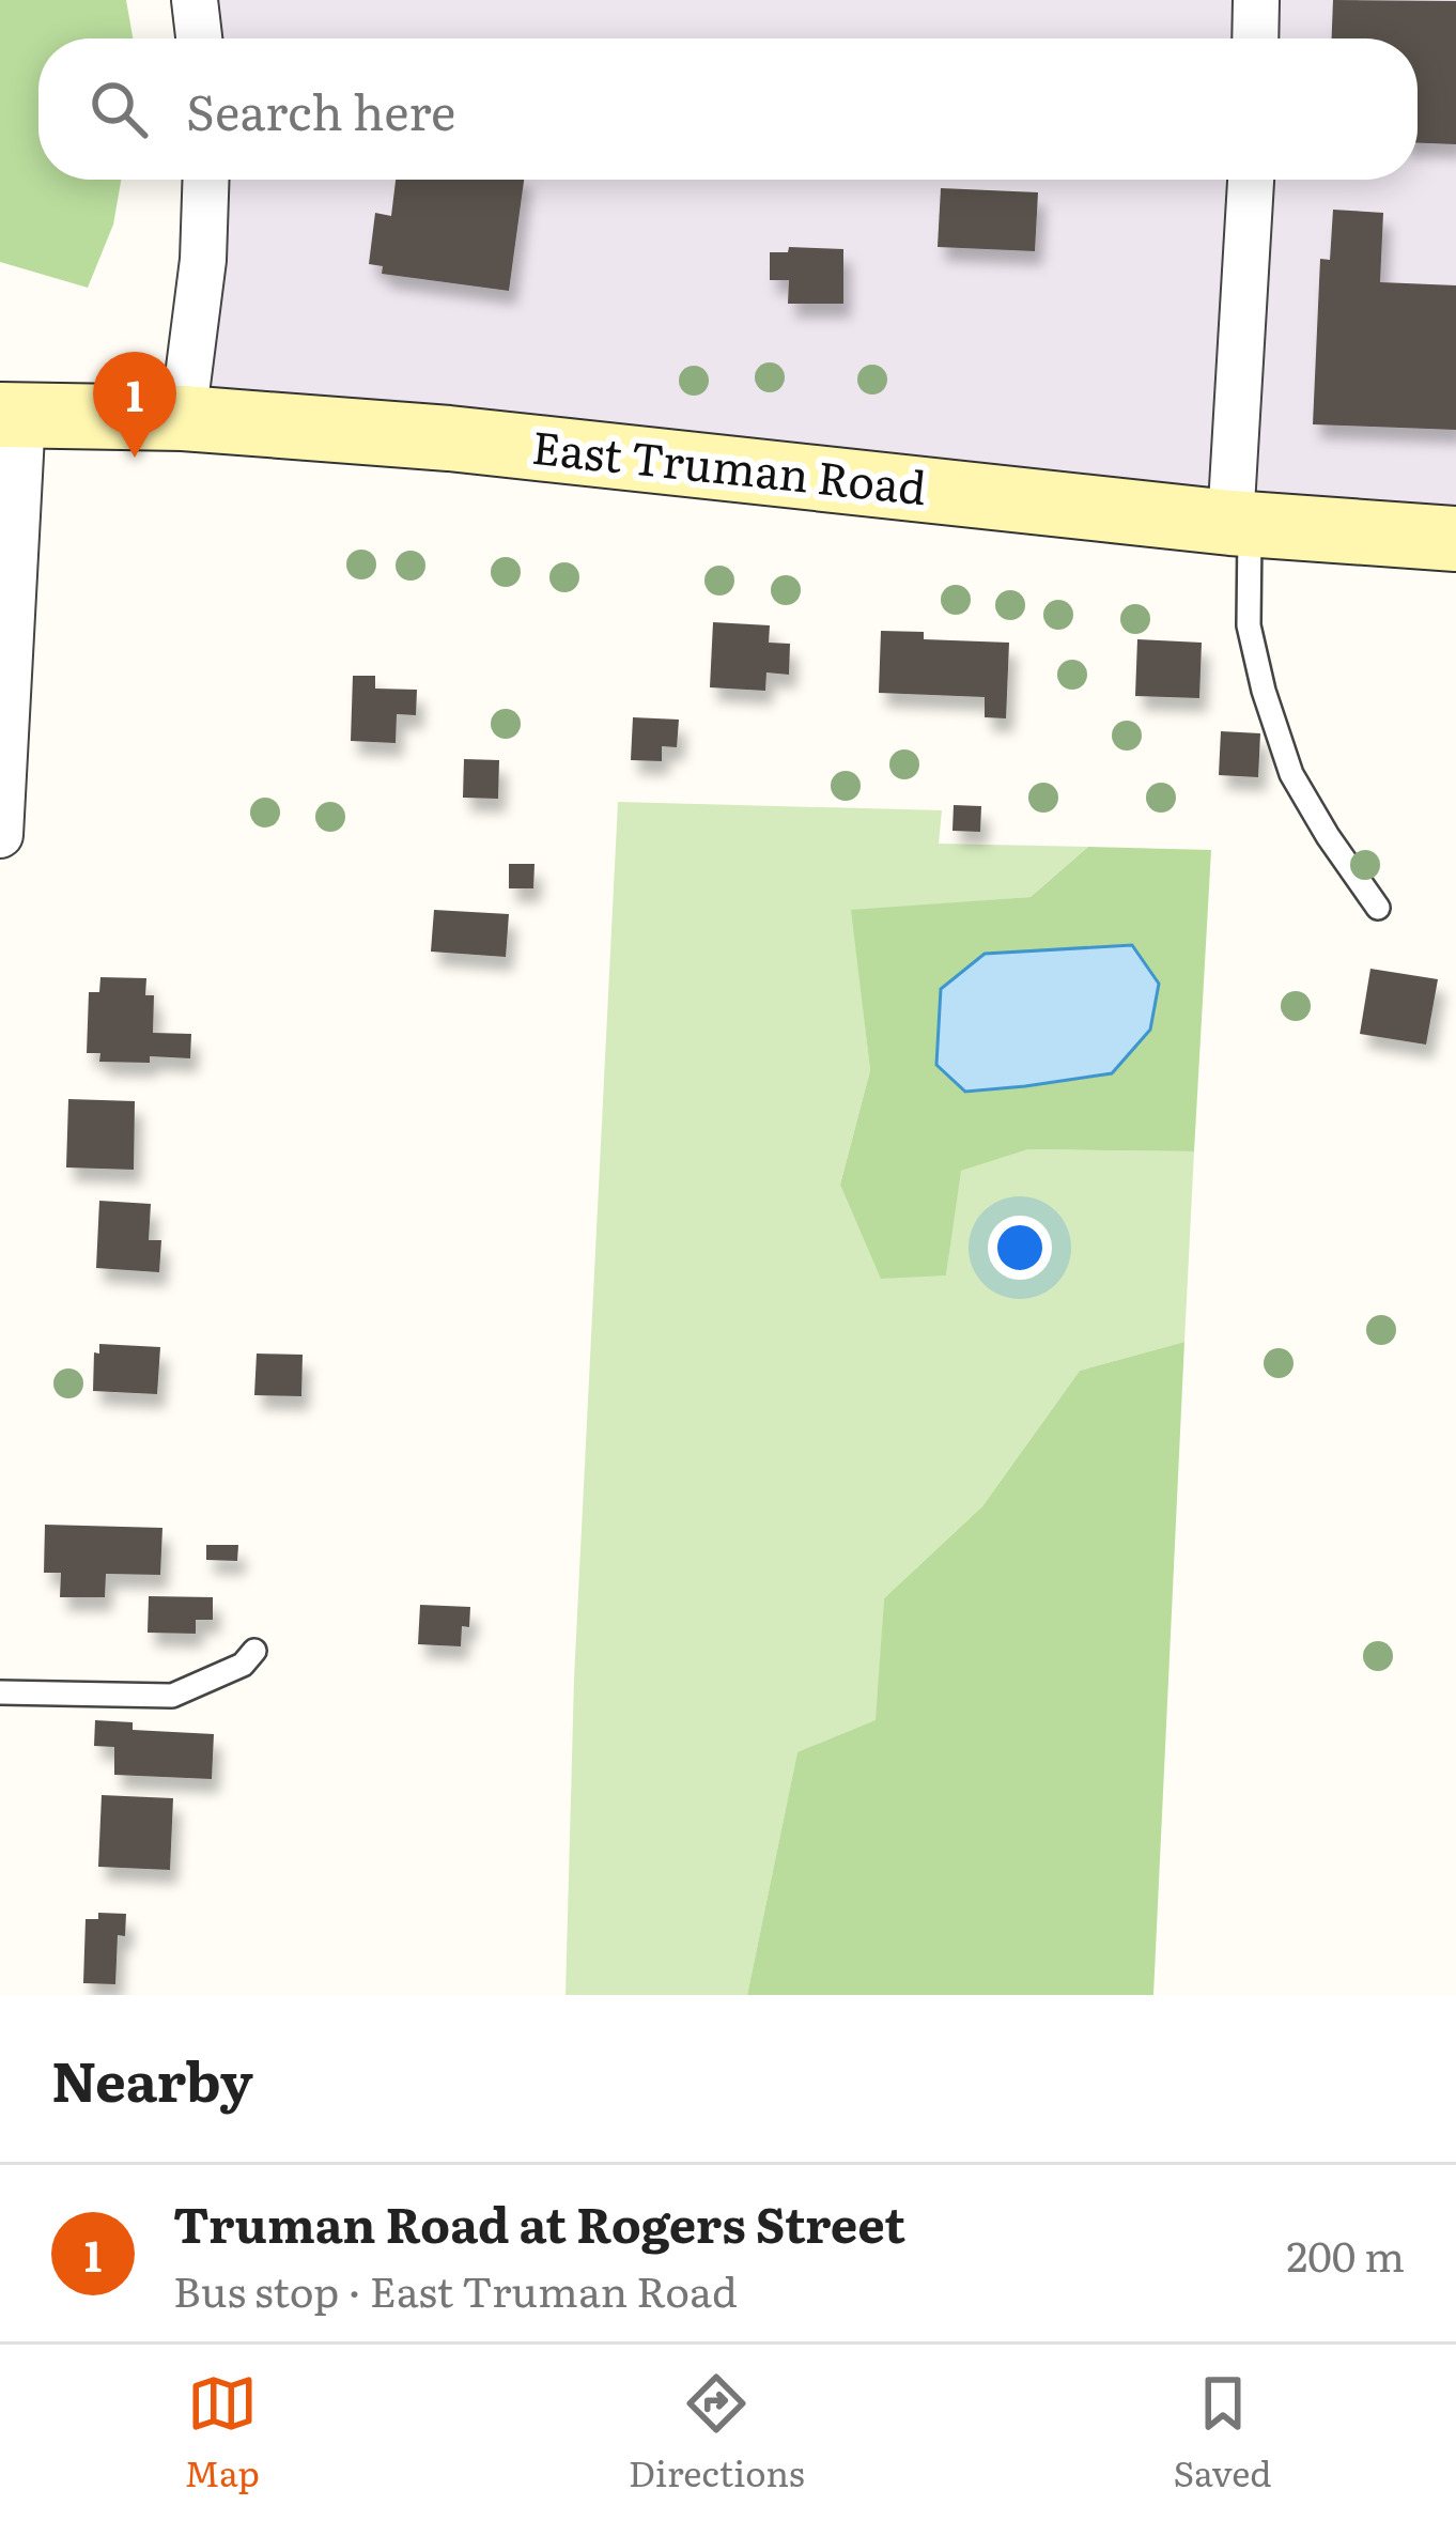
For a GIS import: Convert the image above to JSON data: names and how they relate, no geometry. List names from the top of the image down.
{
  "streets": {
    "main road": ["East Truman Road"]
  },
  "page": {
    "search": "Search here",
    "pins": "1",
    "heading": "Nearby",
    "list": [
      {
        "mark": "1",
        "name": "Truman Road at Rogers Street",
        "note": "Bus stop · East Truman Road",
        "value": "200 m"
      }
    ],
    "nav": ["Map", "Directions", "Saved"]
  }
}
